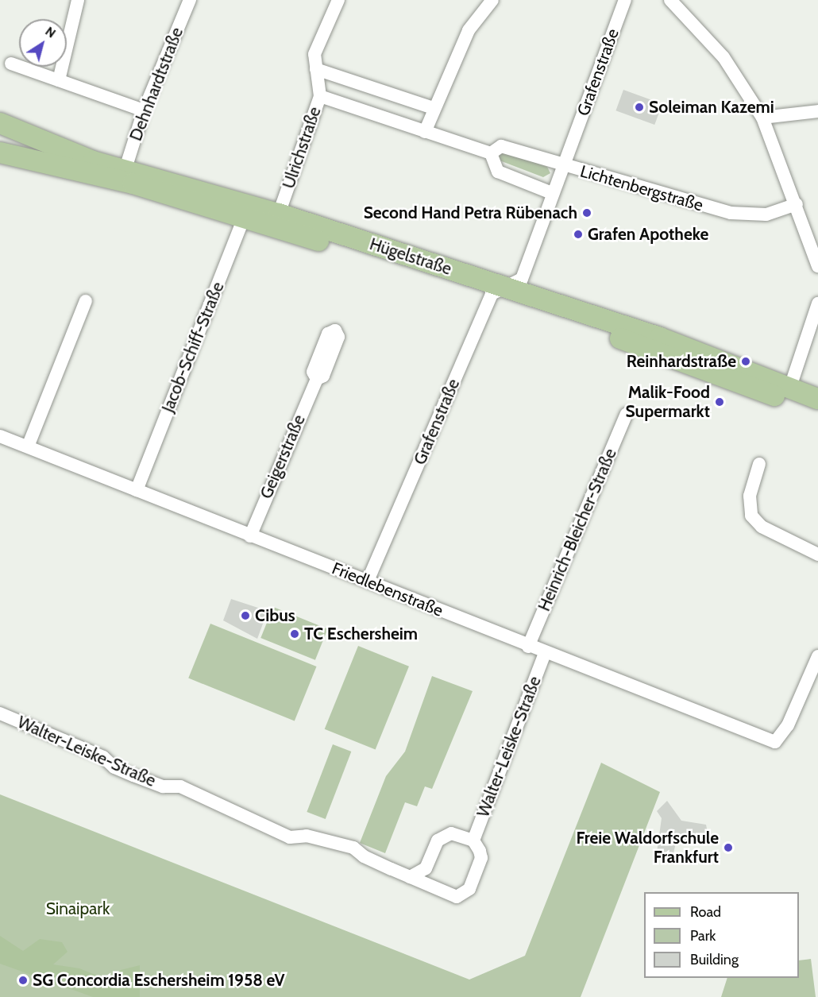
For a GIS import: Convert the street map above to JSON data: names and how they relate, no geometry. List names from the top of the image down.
{
  "streets": {
    "main road": ["Hügelstraße"],
    "street": [
      "Grafenstraße",
      "Dehnhardtstraße",
      "Ulrichstraße",
      "Lichtenbergstraße",
      "Jacob-Schiff-Straße",
      "Geigerstraße",
      "Heinrich-Bleicher-Straße",
      "Friedlebenstraße",
      "Walter-Leiske-Straße"
    ]
  },
  "crossings": [
    ["Grafenstraße", "Lichtenbergstraße"],
    ["Grafenstraße", "Hügelstraße"],
    ["Grafenstraße", "Friedlebenstraße"],
    ["Dehnhardtstraße", "Hügelstraße"],
    ["Ulrichstraße", "Hügelstraße"],
    ["Hügelstraße", "Jacob-Schiff-Straße"],
    ["Jacob-Schiff-Straße", "Friedlebenstraße"],
    ["Geigerstraße", "Friedlebenstraße"],
    ["Heinrich-Bleicher-Straße", "Friedlebenstraße"],
    ["Friedlebenstraße", "Walter-Leiske-Straße"]
  ],
  "parks": ["Sinaipark"],
  "places": [
    "Soleiman Kazemi",
    "Second Hand Petra Rübenach",
    "Grafen Apotheke",
    "Reinhardstraße",
    "Malik-Food Supermarkt",
    "Cibus",
    "TC Eschersheim",
    "Freie Waldorfschule Frankfurt",
    "SG Concordia Eschersheim 1958 eV"
  ],
  "legend": ["Road", "Park", "Building"],
  "north": "top right"
}
